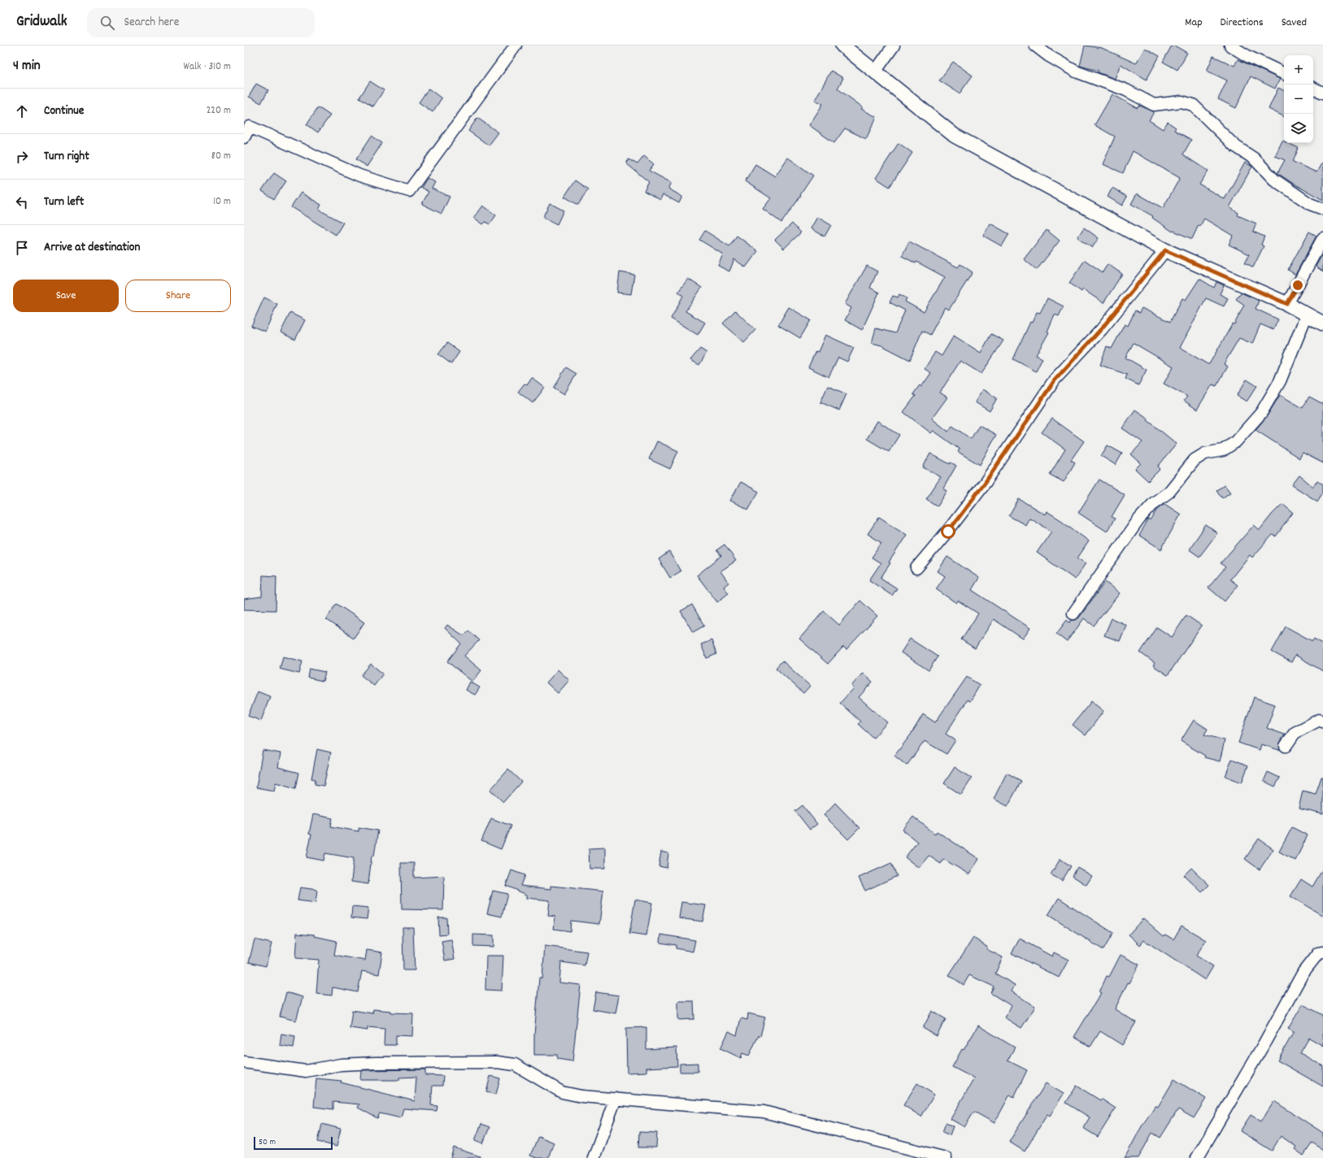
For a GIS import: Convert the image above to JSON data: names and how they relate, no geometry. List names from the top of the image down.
{
  "scale_bar": "50 m",
  "page": {
    "header": "Gridwalk",
    "search": "Search here",
    "nav": ["Map", "Directions", "Saved"],
    "heading": ["4 min", "Walk · 310 m"],
    "map_buttons": ["+", "−"],
    "list": [
      ["Continue", "220 m"],
      ["Turn right", "80 m"],
      ["Turn left", "10 m"],
      "Arrive at destination"
    ],
    "buttons": ["Save", "Share"],
    "scale": "50 m"
  }
}
